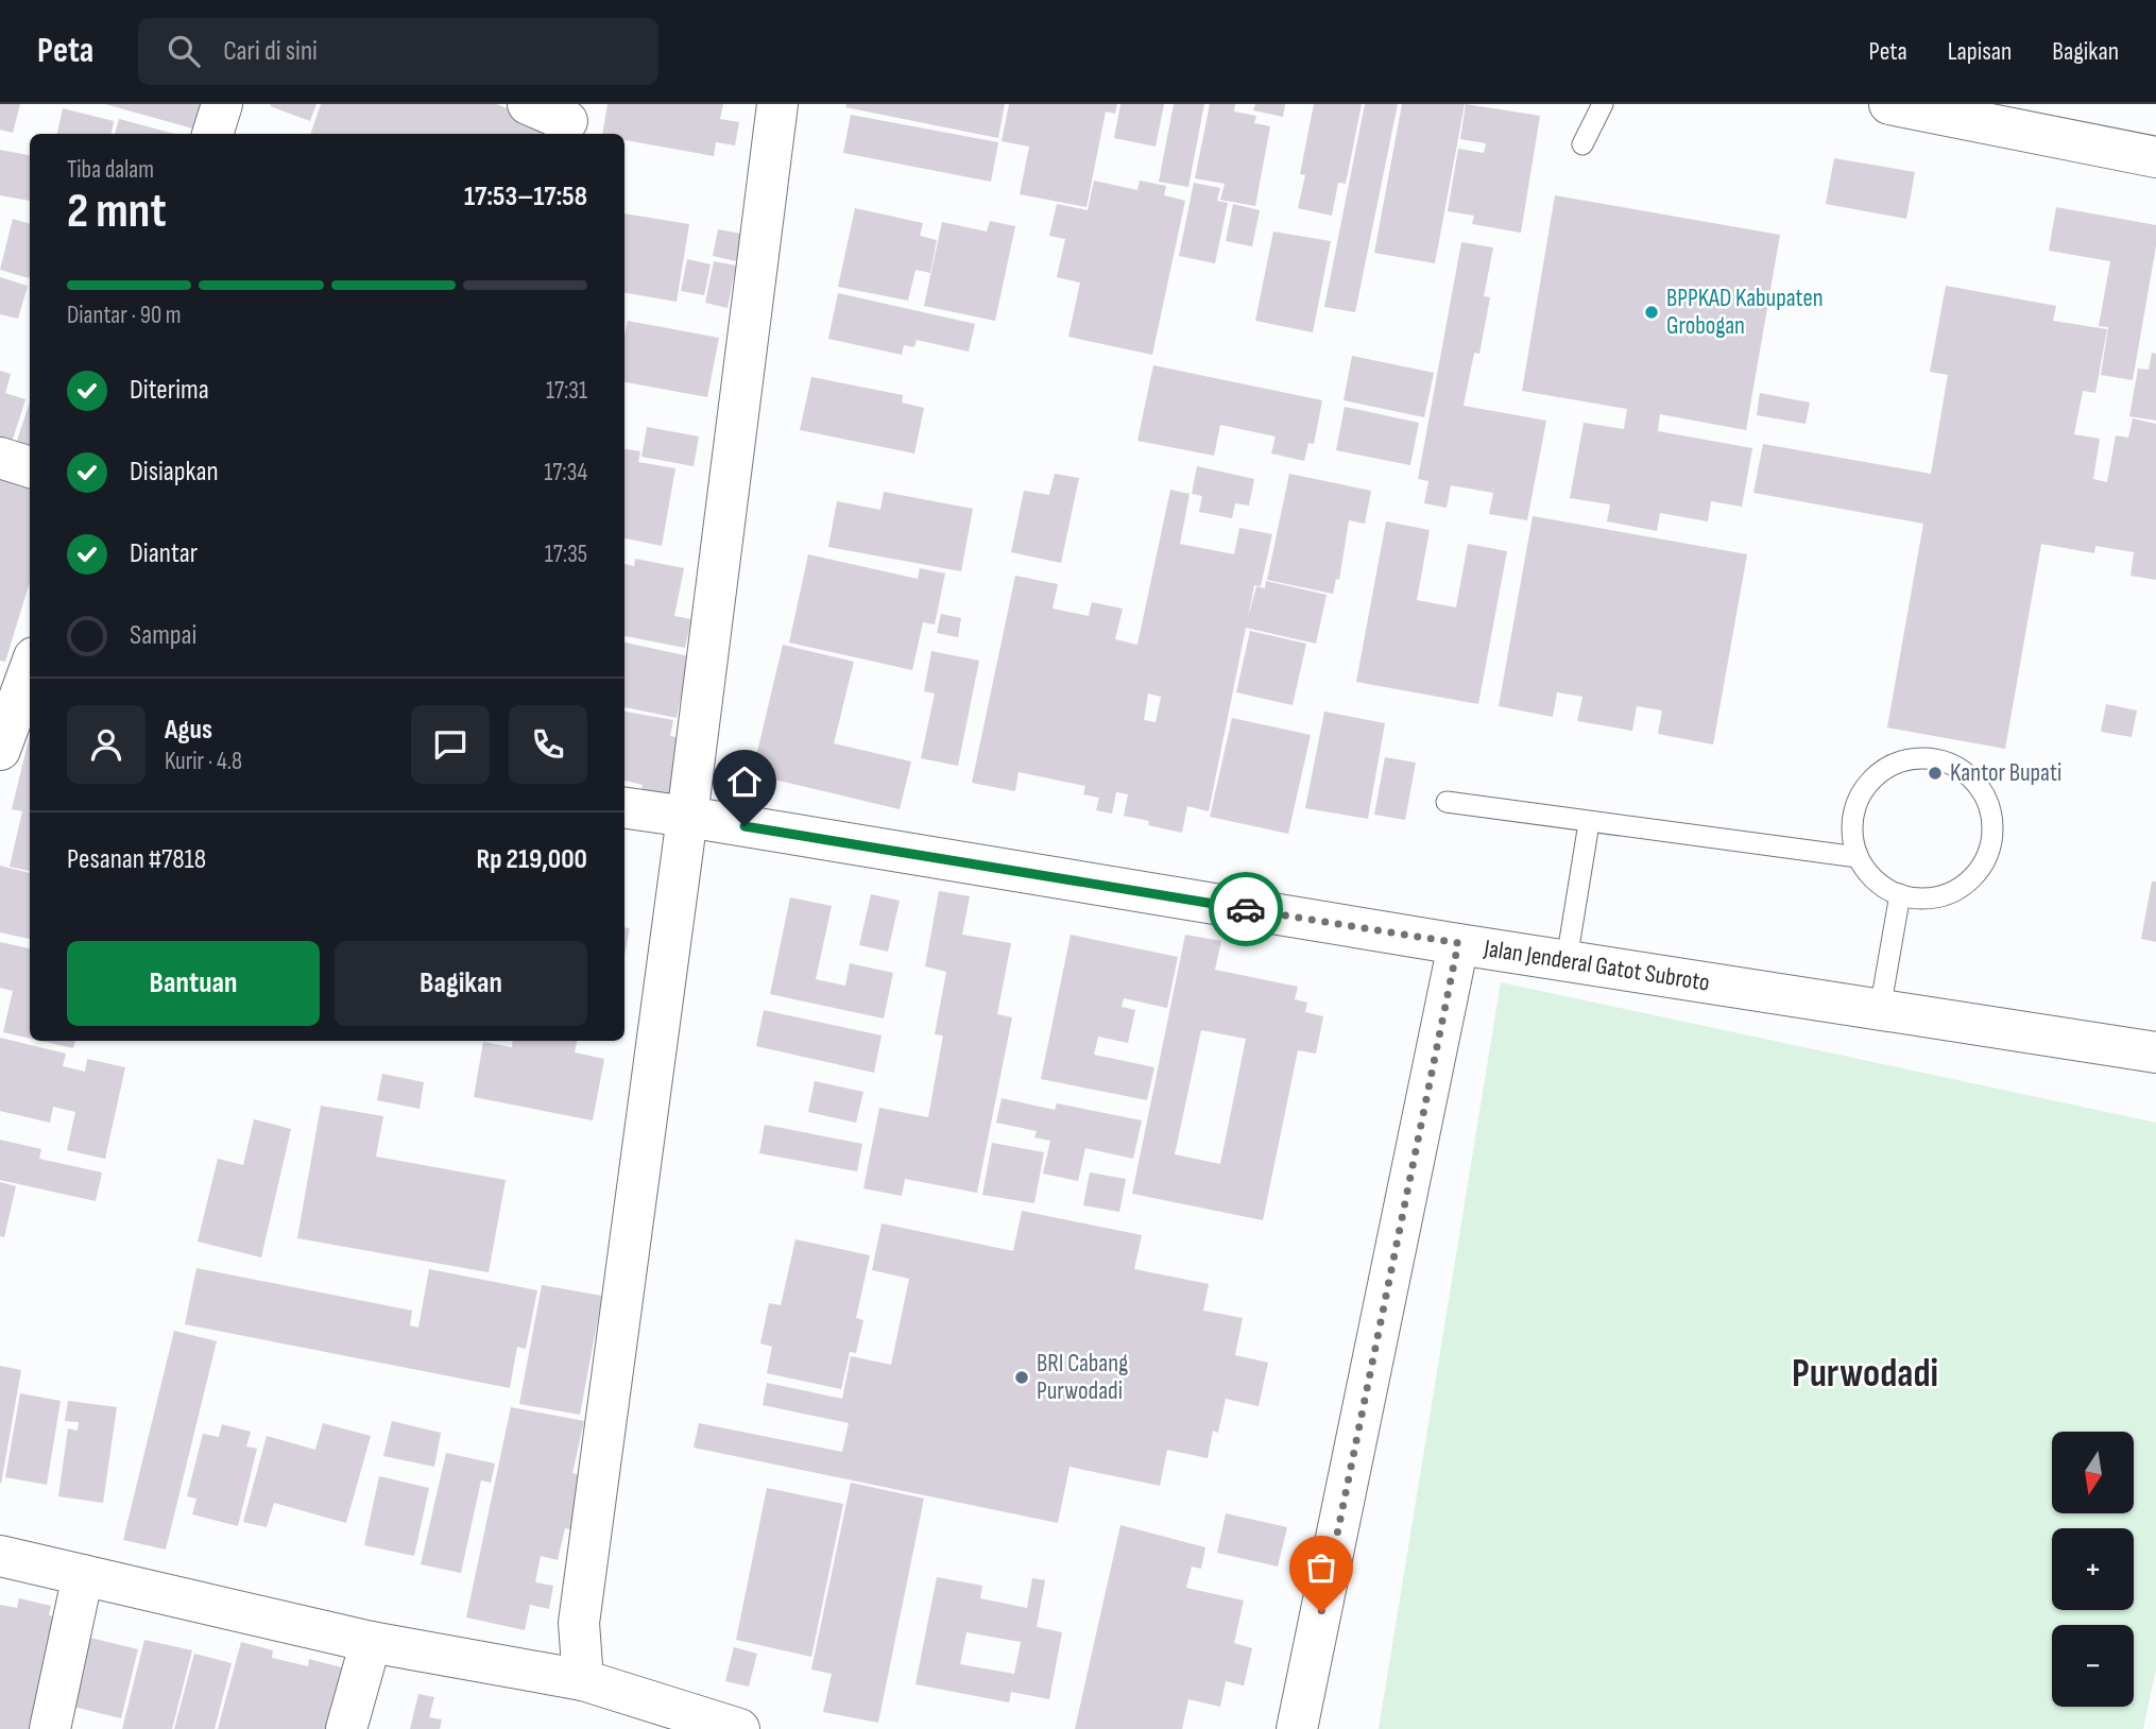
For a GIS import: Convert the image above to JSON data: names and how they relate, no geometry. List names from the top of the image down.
{
  "streets": {
    "main road": ["Jalan Jenderal Gatot Subroto"]
  },
  "districts": ["Purwodadi"],
  "places": ["BPPKAD Kabupaten Grobogan", "Kantor Bupati", "BRI Cabang Purwodadi"],
  "north": "bottom",
  "page": {
    "header": "Peta",
    "search": "Cari di sini",
    "nav": ["Peta", "Lapisan", "Bagikan"],
    "heading": ["2 mnt", "Tiba dalam", "17:53–17:58"],
    "panel": [
      "Agus",
      "Kurir · 4.8",
      "Pesanan #7818",
      "Rp 219,000"
    ],
    "bar": "Diantar · 90 m",
    "list": [
      ["Diterima", "17:31"],
      ["Disiapkan", "17:34"],
      ["Diantar", "17:35"],
      "Sampai"
    ],
    "buttons": ["Bantuan", "Bagikan"],
    "map_buttons": ["+", "−"]
  }
}
